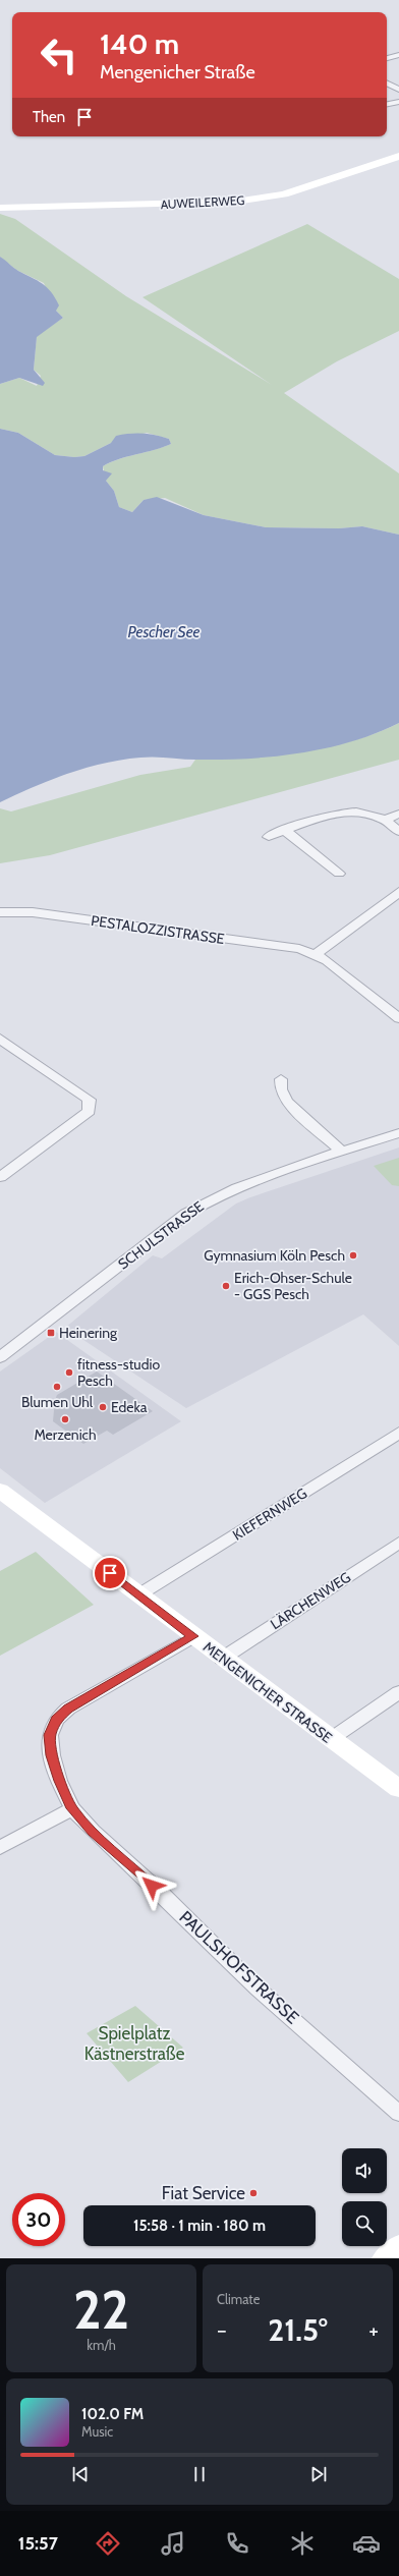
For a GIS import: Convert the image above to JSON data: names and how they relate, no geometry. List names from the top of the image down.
{
  "streets": {
    "street": [
      "AUWEILERWEG",
      "PESTALOZZISTRASSE",
      "SCHULSTRASSE",
      "KIEFERNWEG",
      "LÄRCHENWEG",
      "MENGENICHER STRASSE",
      "PAULSHOFSTRASSE"
    ]
  },
  "crossings": [
    ["KIEFERNWEG", "MENGENICHER STRASSE"],
    ["LÄRCHENWEG", "MENGENICHER STRASSE"],
    ["MENGENICHER STRASSE", "PAULSHOFSTRASSE"]
  ],
  "water": ["Pescher See"],
  "parks": ["Spielplatz Kästnerstraße"],
  "places": {
    "other": [
      "Gymnasium Köln Pesch",
      "Erich-Ohser-Schule - GGS Pesch",
      "fitness-studio Pesch",
      "Blumen Uhl",
      "Edeka",
      "Merzenich",
      "Fiat Service"
    ],
    "transit": ["Heinering"]
  },
  "page": {
    "turn": ["140 m", "Mengenicher Straße"],
    "then": "Then",
    "limit": "30",
    "trip": "15:58 · 1 min · 180 m",
    "tile": [
      ["22", "km/h"],
      "Climate"
    ],
    "heat": ["−", "21.5°", "+"],
    "song": ["102.0 FM", "Music"],
    "tabs": "15:57"
  }
}
